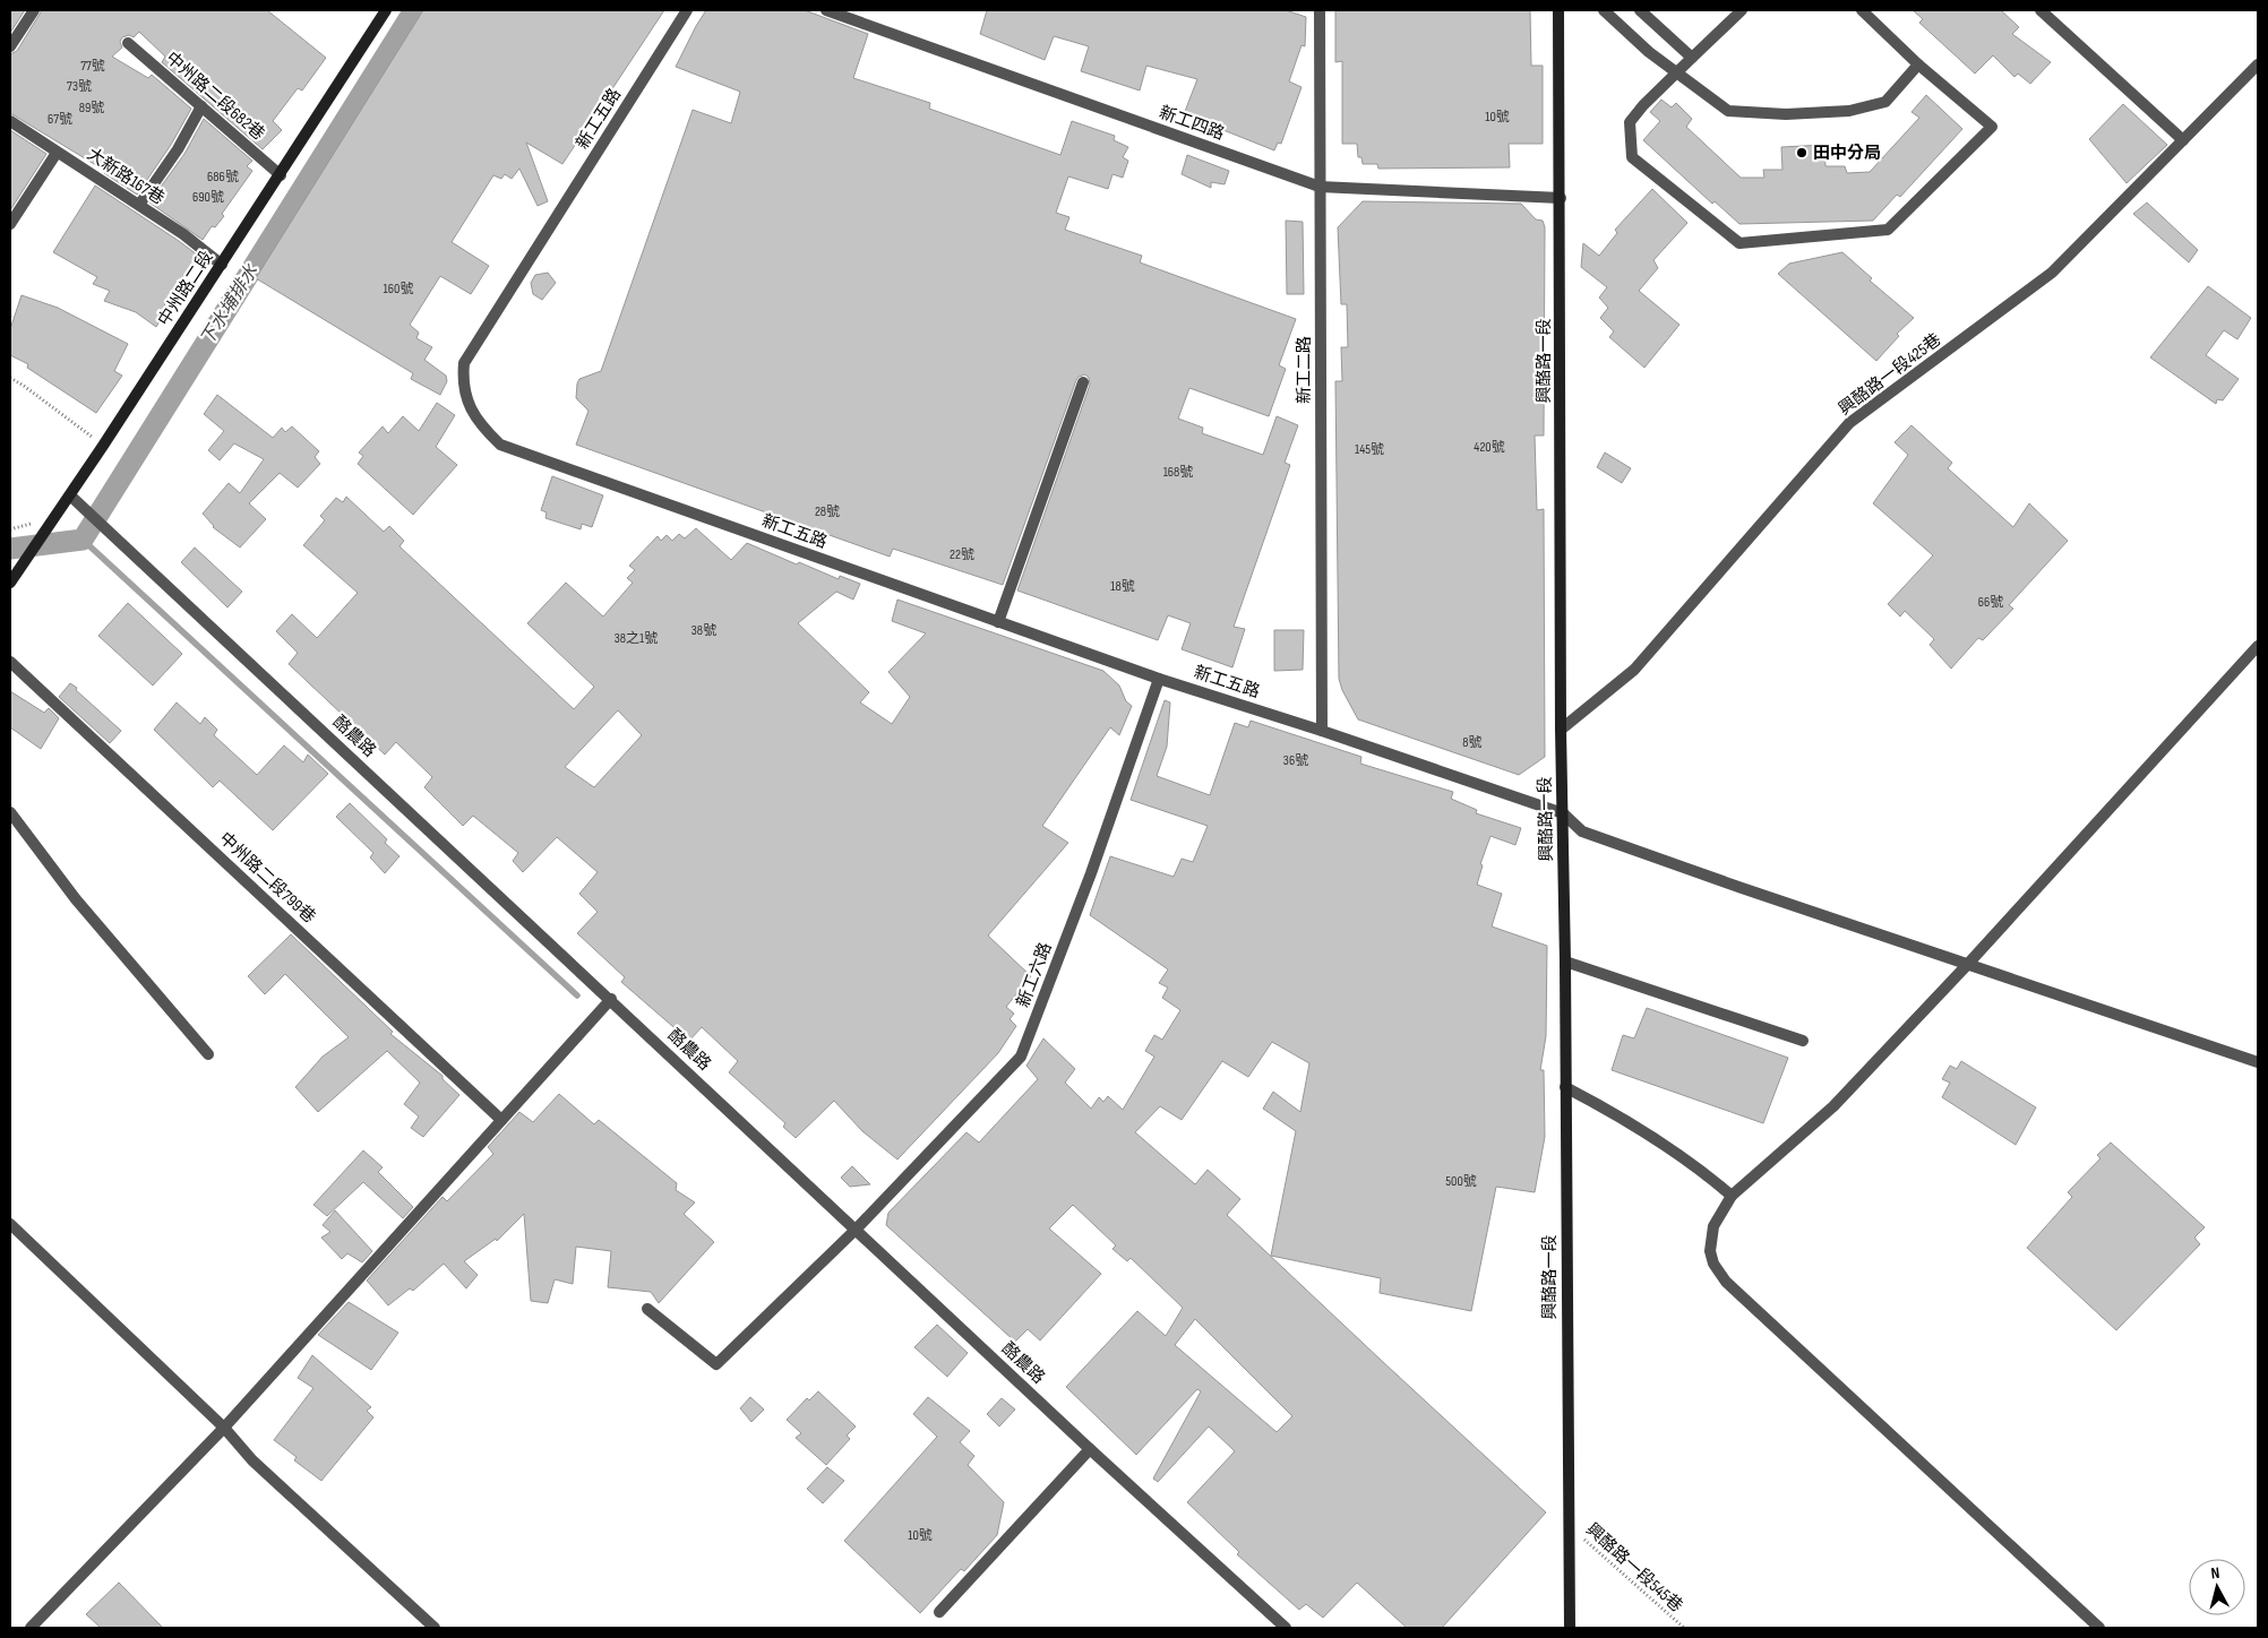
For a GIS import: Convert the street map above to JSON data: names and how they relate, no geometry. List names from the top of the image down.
{
  "streets": {
    "street": [
      "中州路二段682巷",
      "新工五路",
      "新工四路",
      "大新路167巷",
      "中州路二段",
      "興酪路一段",
      "新工二路",
      "興酪路一段425巷",
      "酪農路",
      "中州路二段799巷",
      "新工六路"
    ],
    "path": ["興酪路一段545巷"]
  },
  "crossings": [
    ["中州路二段682巷", "中州路二段"],
    ["新工五路", "興酪路一段"],
    ["新工五路", "新工二路"],
    ["新工五路", "新工六路"],
    ["新工四路", "興酪路一段"],
    ["新工四路", "新工二路"],
    ["大新路167巷", "中州路二段"],
    ["中州路二段", "酪農路"],
    ["興酪路一段", "興酪路一段425巷"],
    ["興酪路一段", "興酪路一段545巷"],
    ["酪農路", "新工六路"]
  ],
  "water": ["下水埔排水"],
  "places": ["田中分局"],
  "house_numbers": [
    "77號",
    "73號",
    "89號",
    "10號",
    "67號",
    "686號",
    "690號",
    "160號",
    "420號",
    "145號",
    "168號",
    "28號",
    "22號",
    "18號",
    "66號",
    "38號",
    "38之1號",
    "8號",
    "36號",
    "500號",
    "10號"
  ],
  "north": "top"
}
